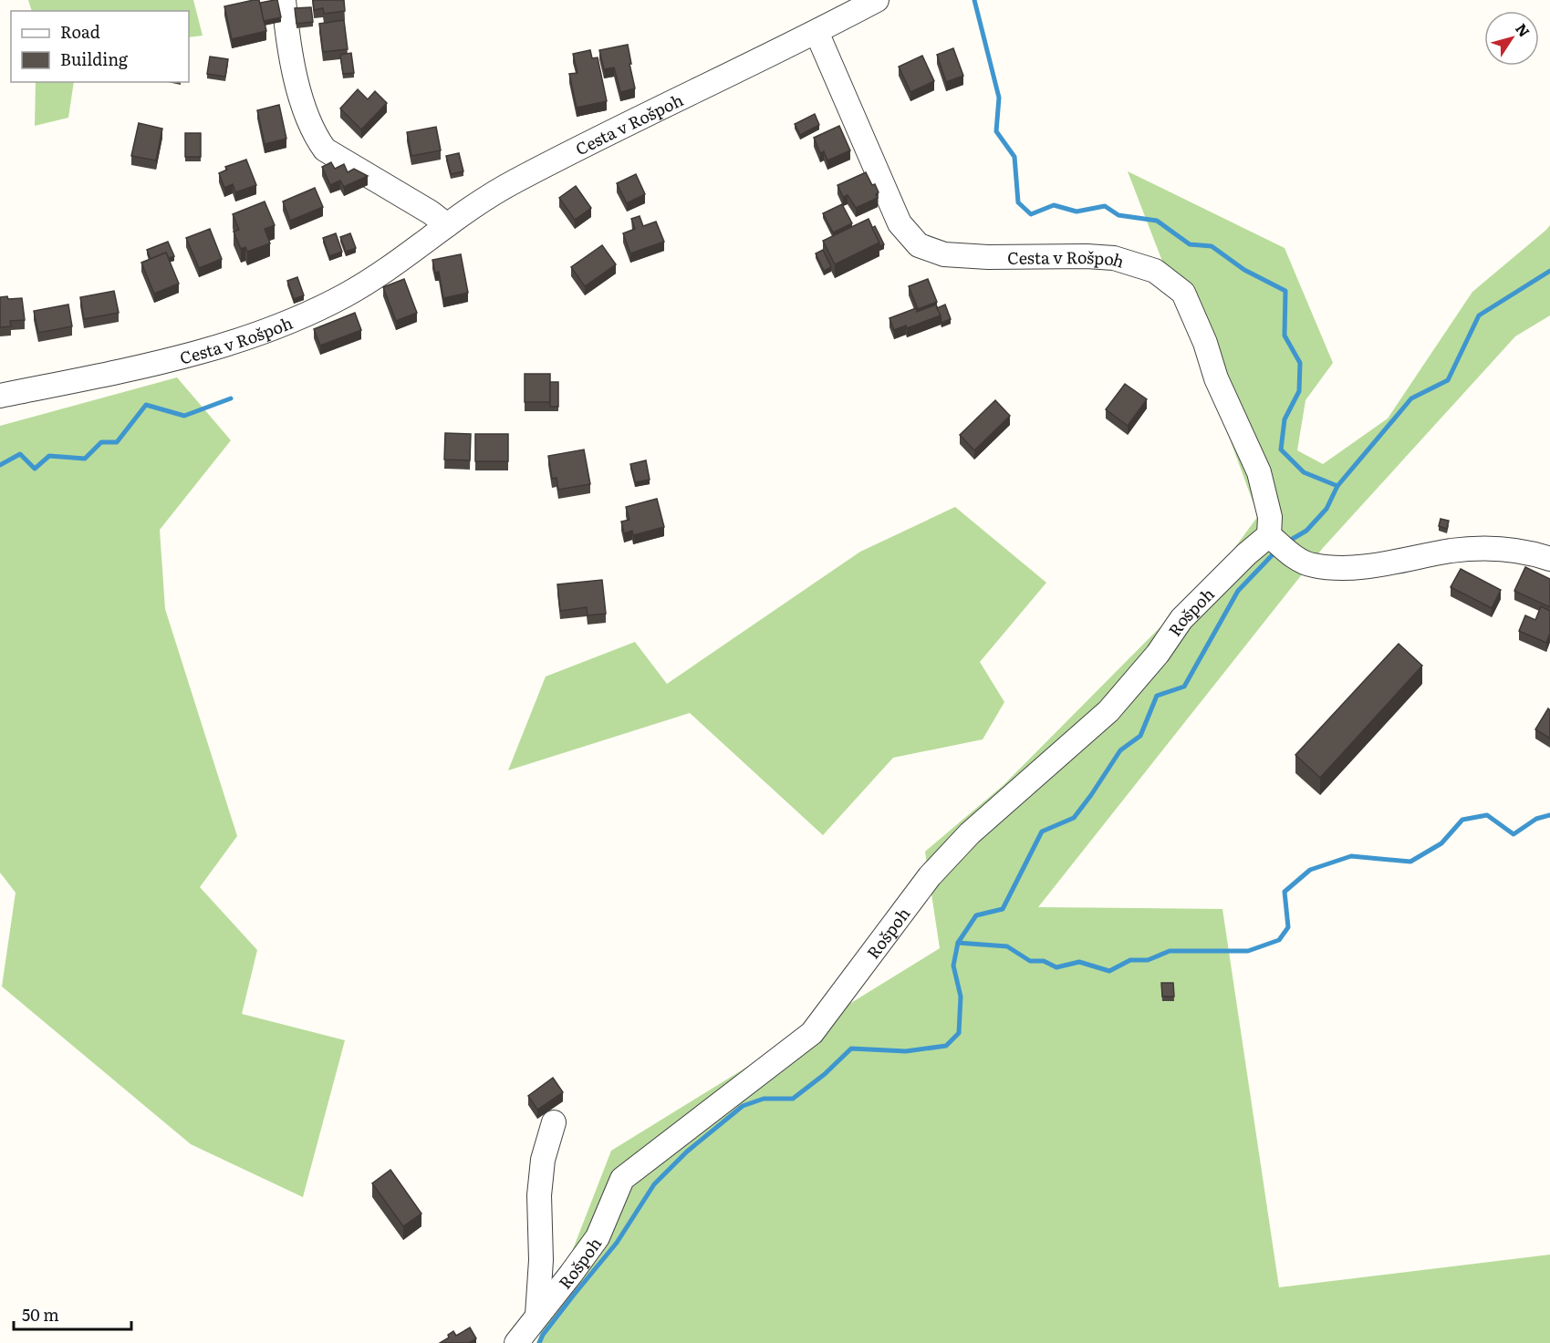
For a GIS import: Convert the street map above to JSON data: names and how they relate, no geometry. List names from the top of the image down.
{
  "streets": {
    "street": ["Cesta v Rošpoh", "Rošpoh"]
  },
  "crossings": [
    ["Cesta v Rošpoh", "Rošpoh"]
  ],
  "legend": ["Road", "Building"],
  "scale_bar": "50 m",
  "north": "top right"
}
